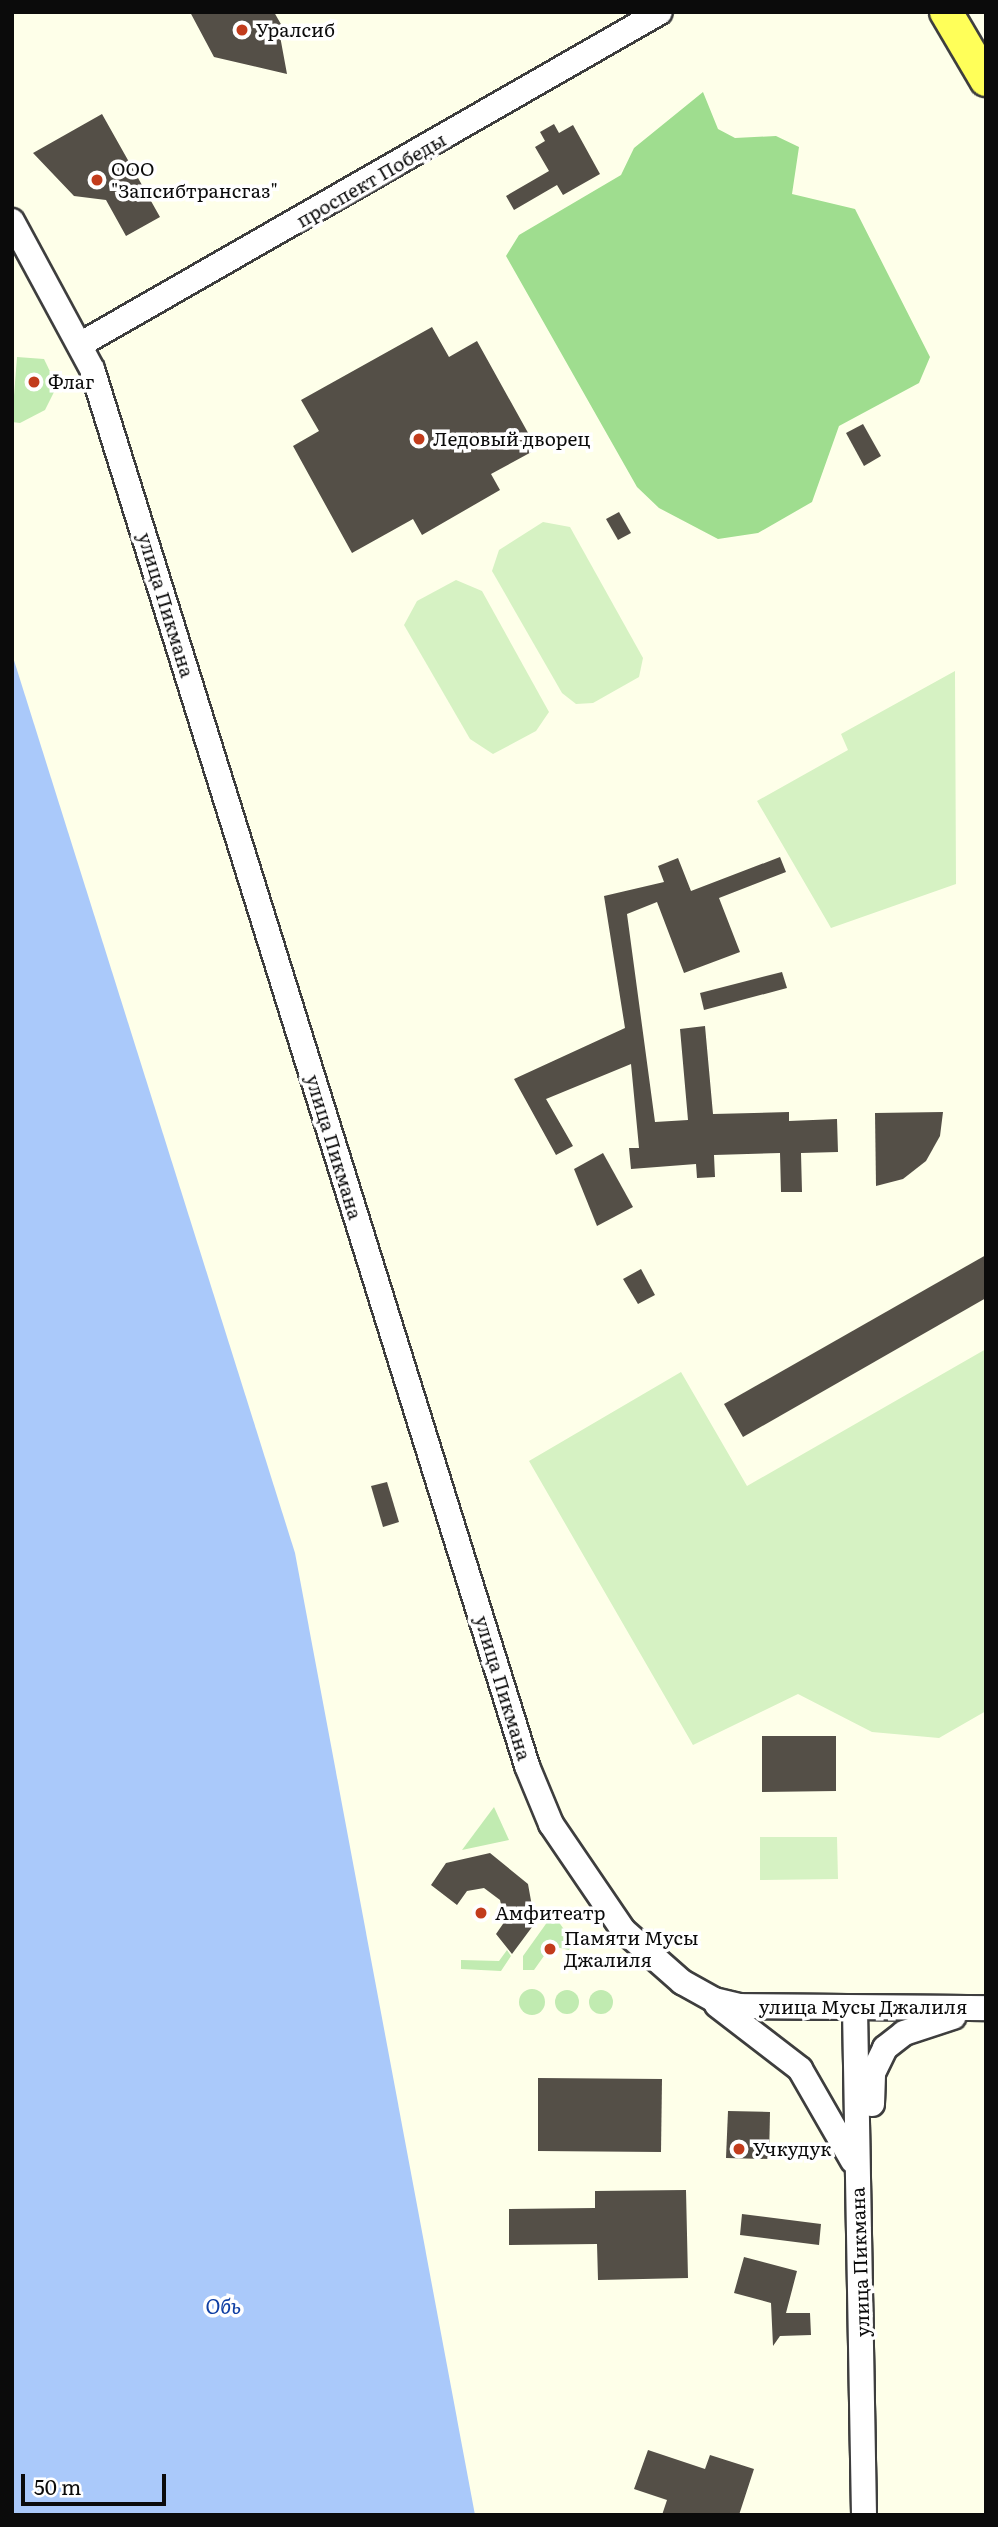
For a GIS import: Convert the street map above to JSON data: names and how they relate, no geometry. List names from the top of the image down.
{
  "streets": {
    "street": ["проспект Победы", "улица Пикмана", "улица Мусы Джалиля"]
  },
  "crossings": [
    ["проспект Победы", "улица Пикмана"],
    ["улица Пикмана", "улица Мусы Джалиля"]
  ],
  "water": ["Обь"],
  "places": [
    "Уралсиб",
    "ООО \"Запсибтрансгаз\"",
    "Флаг",
    "Ледовый дворец",
    "Амфитеатр",
    "Памяти Мусы Джалиля",
    "Учкудук"
  ],
  "scale_bar": "50 m"
}
